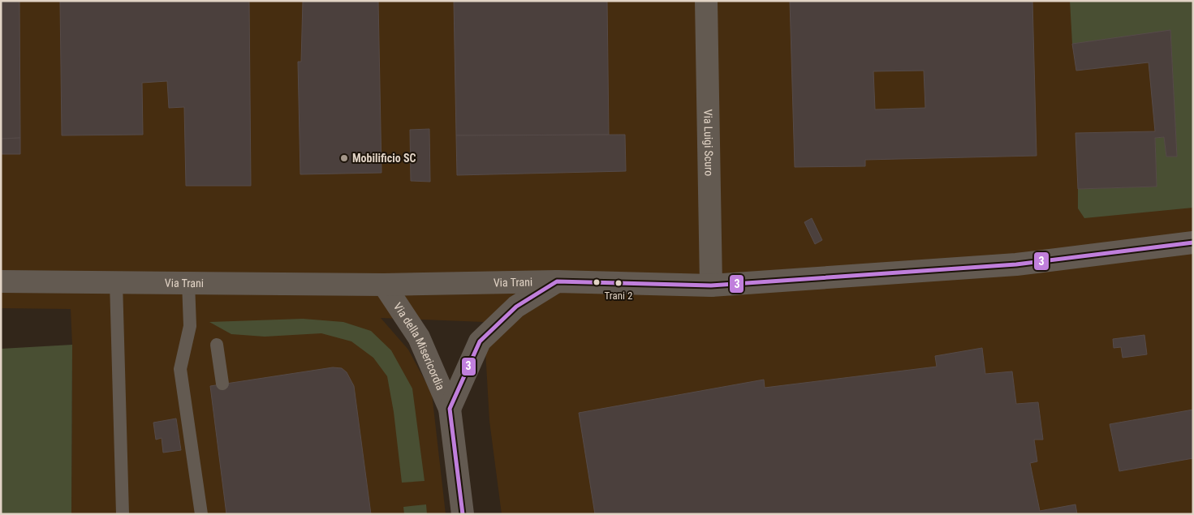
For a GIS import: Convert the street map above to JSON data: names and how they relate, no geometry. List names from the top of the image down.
{
  "streets": {
    "main road": ["Via Luigi Scuro", "Via Trani", "Via della Misericordia"]
  },
  "crossings": [
    ["Via Luigi Scuro", "Via Trani"],
    ["Via Trani", "Via della Misericordia"]
  ],
  "places": ["Mobilificio SC", "Trani 2"],
  "lines": ["transit line 3"]
}
